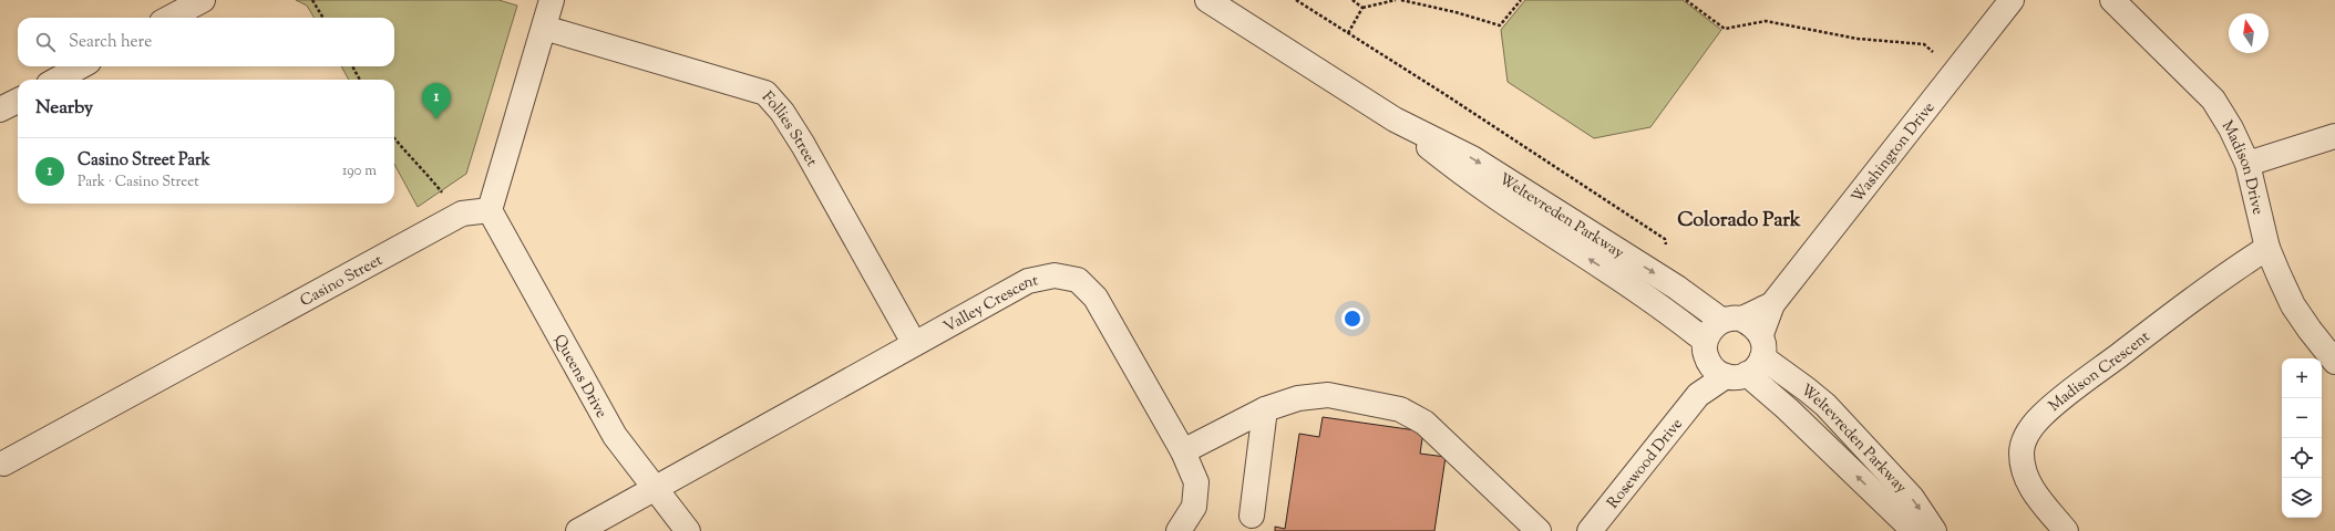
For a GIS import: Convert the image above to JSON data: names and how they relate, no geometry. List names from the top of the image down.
{
  "streets": {
    "street": [
      "Follies Street",
      "Washington Drive",
      "Madison Drive",
      "Weltevreden Parkway",
      "Casino Street",
      "Valley Crescent",
      "Madison Crescent",
      "Queens Drive",
      "Rosewood Drive"
    ]
  },
  "crossings": [
    ["Follies Street", "Valley Crescent"],
    ["Washington Drive", "Weltevreden Parkway"],
    ["Washington Drive", "Rosewood Drive"],
    ["Madison Drive", "Madison Crescent"],
    ["Weltevreden Parkway", "Rosewood Drive"],
    ["Casino Street", "Queens Drive"],
    ["Valley Crescent", "Queens Drive"]
  ],
  "districts": ["Colorado Park"],
  "north": "top",
  "page": {
    "search": "Search here",
    "heading": "Nearby",
    "pins": "1",
    "list": [
      {
        "mark": "1",
        "name": "Casino Street Park",
        "note": "Park · Casino Street",
        "value": "190 m"
      }
    ],
    "map_buttons": ["+", "−"]
  }
}
